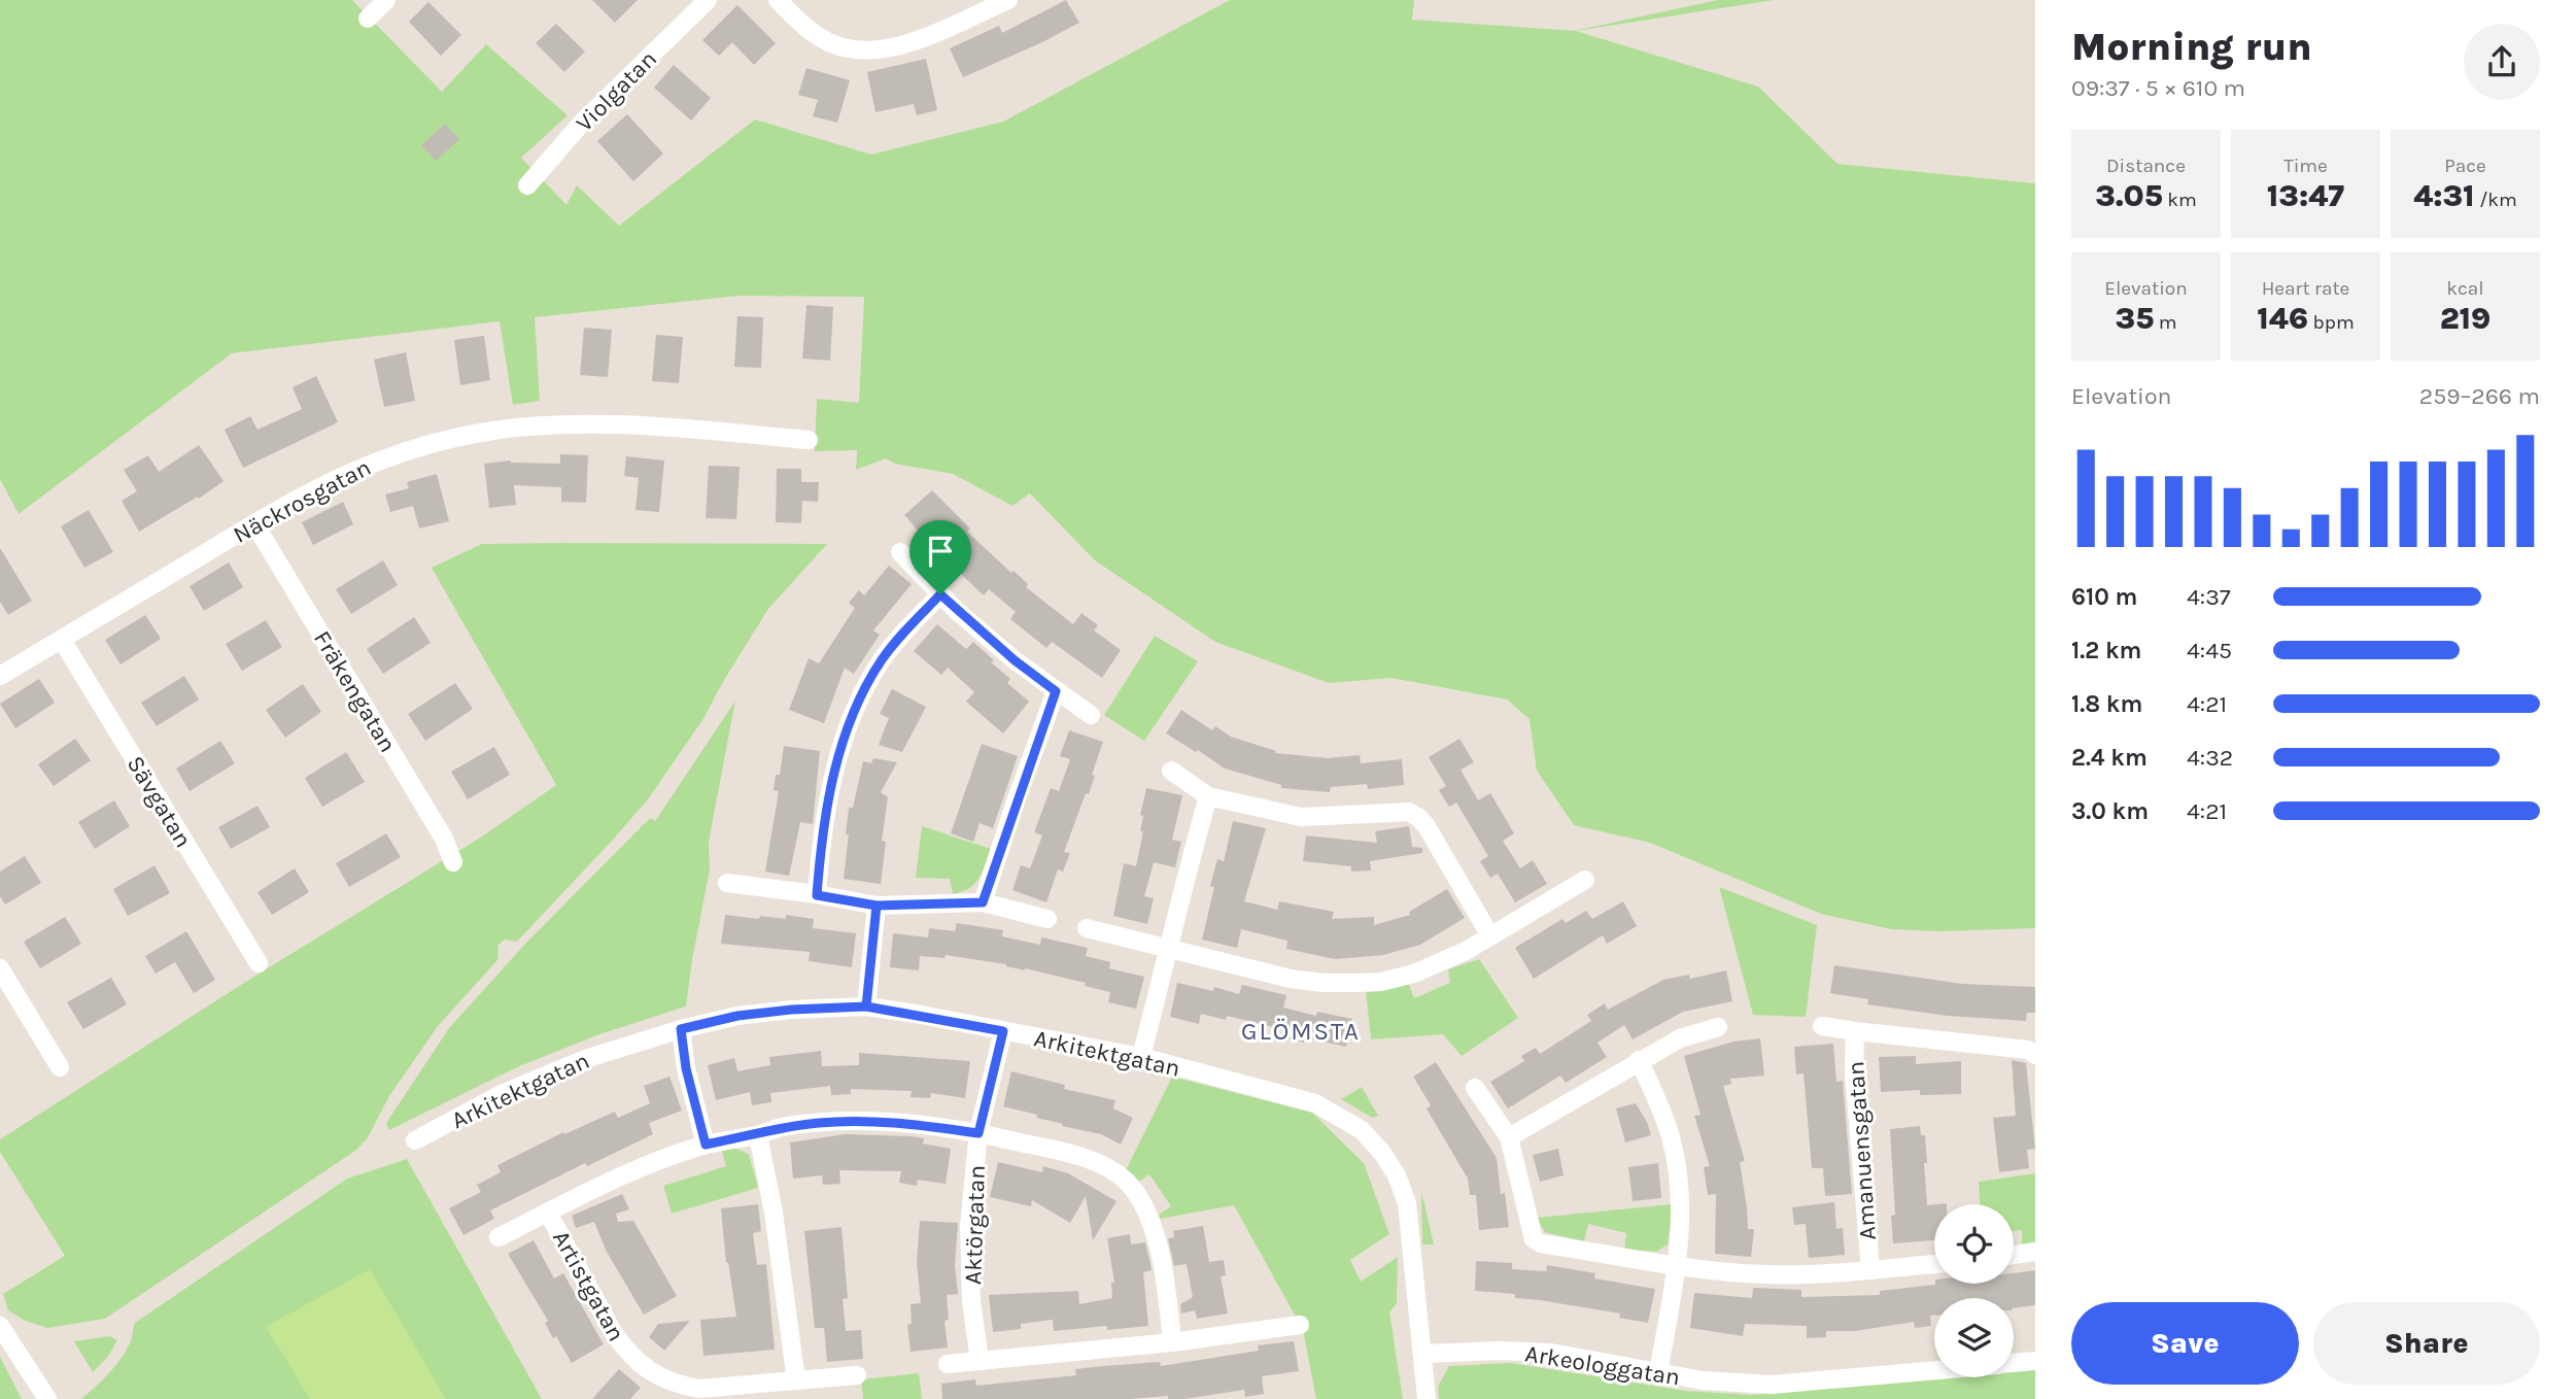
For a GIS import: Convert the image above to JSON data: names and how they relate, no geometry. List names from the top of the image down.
{
  "streets": {
    "street": [
      "Violgatan",
      "Näckrosgatan",
      "Fräkengatan",
      "Sävgatan",
      "Arkitektgatan",
      "Amanuensgatan",
      "Aktörgatan",
      "Artistgatan",
      "Arkeologgatan"
    ]
  },
  "crossings": [
    ["Näckrosgatan", "Fräkengatan"],
    ["Näckrosgatan", "Sävgatan"],
    ["Arkitektgatan", "Aktörgatan"],
    ["Arkitektgatan", "Arkeologgatan"],
    ["Aktörgatan", "Artistgatan"]
  ],
  "districts": ["GLÖMSTA"],
  "page": {
    "heading": ["Morning run", "09:37 · 5 × 610 m"],
    "stats": [
      ["Distance", "3.05 km"],
      ["Time", "13:47"],
      ["Pace", "4:31 /km"],
      ["Elevation", "35 m"],
      ["Heart rate", "146 bpm"],
      ["kcal", "219"]
    ],
    "chart": ["Elevation", "259–266 m"],
    "list": [
      {
        "name": "610 m",
        "note": "4:37"
      },
      {
        "name": "1.2 km",
        "note": "4:45"
      },
      {
        "name": "1.8 km",
        "note": "4:21"
      },
      {
        "name": "2.4 km",
        "note": "4:32"
      },
      {
        "name": "3.0 km",
        "note": "4:21"
      }
    ],
    "buttons": ["Save", "Share"]
  }
}
